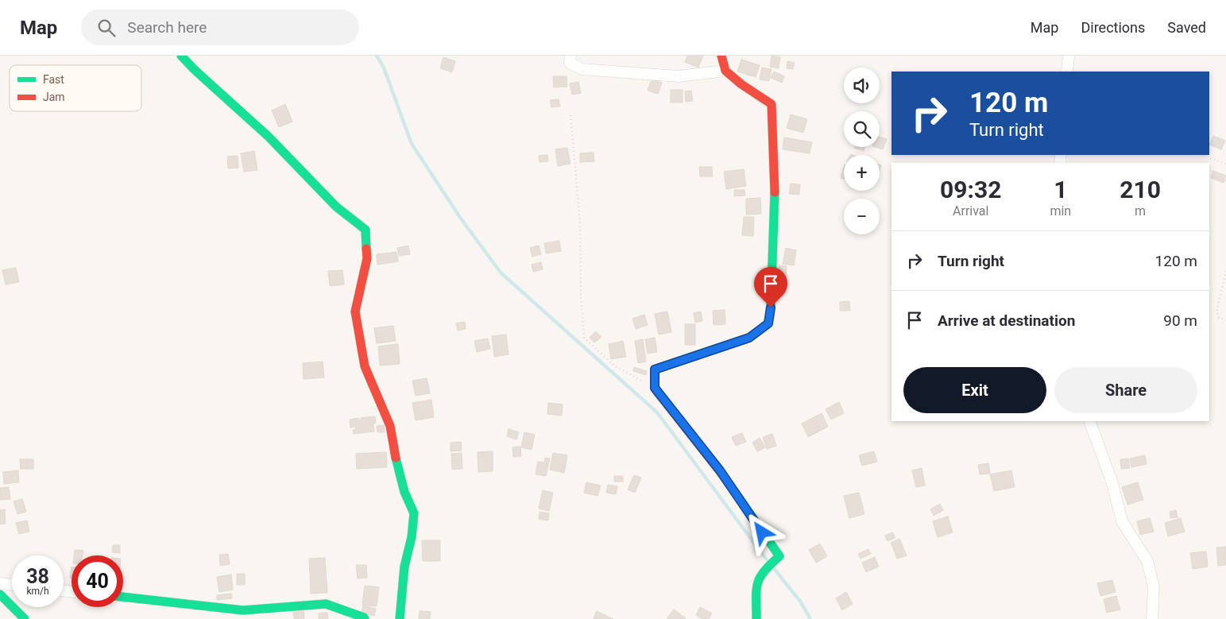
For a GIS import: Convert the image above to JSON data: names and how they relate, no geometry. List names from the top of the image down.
{
  "legend": ["Fast", "Jam"],
  "page": {
    "header": "Map",
    "search": "Search here",
    "nav": ["Map", "Directions", "Saved"],
    "map_buttons": ["+", "−"],
    "turn": ["120 m", "Turn right"],
    "eta": [
      "09:32",
      "Arrival",
      "1",
      "min",
      "210",
      "m"
    ],
    "list": [
      {
        "name": "Turn right",
        "value": "120 m"
      },
      {
        "name": "Arrive at destination",
        "value": "90 m"
      }
    ],
    "buttons": ["Exit", "Share"],
    "speed": "38 km/h",
    "limit": "40"
  }
}
